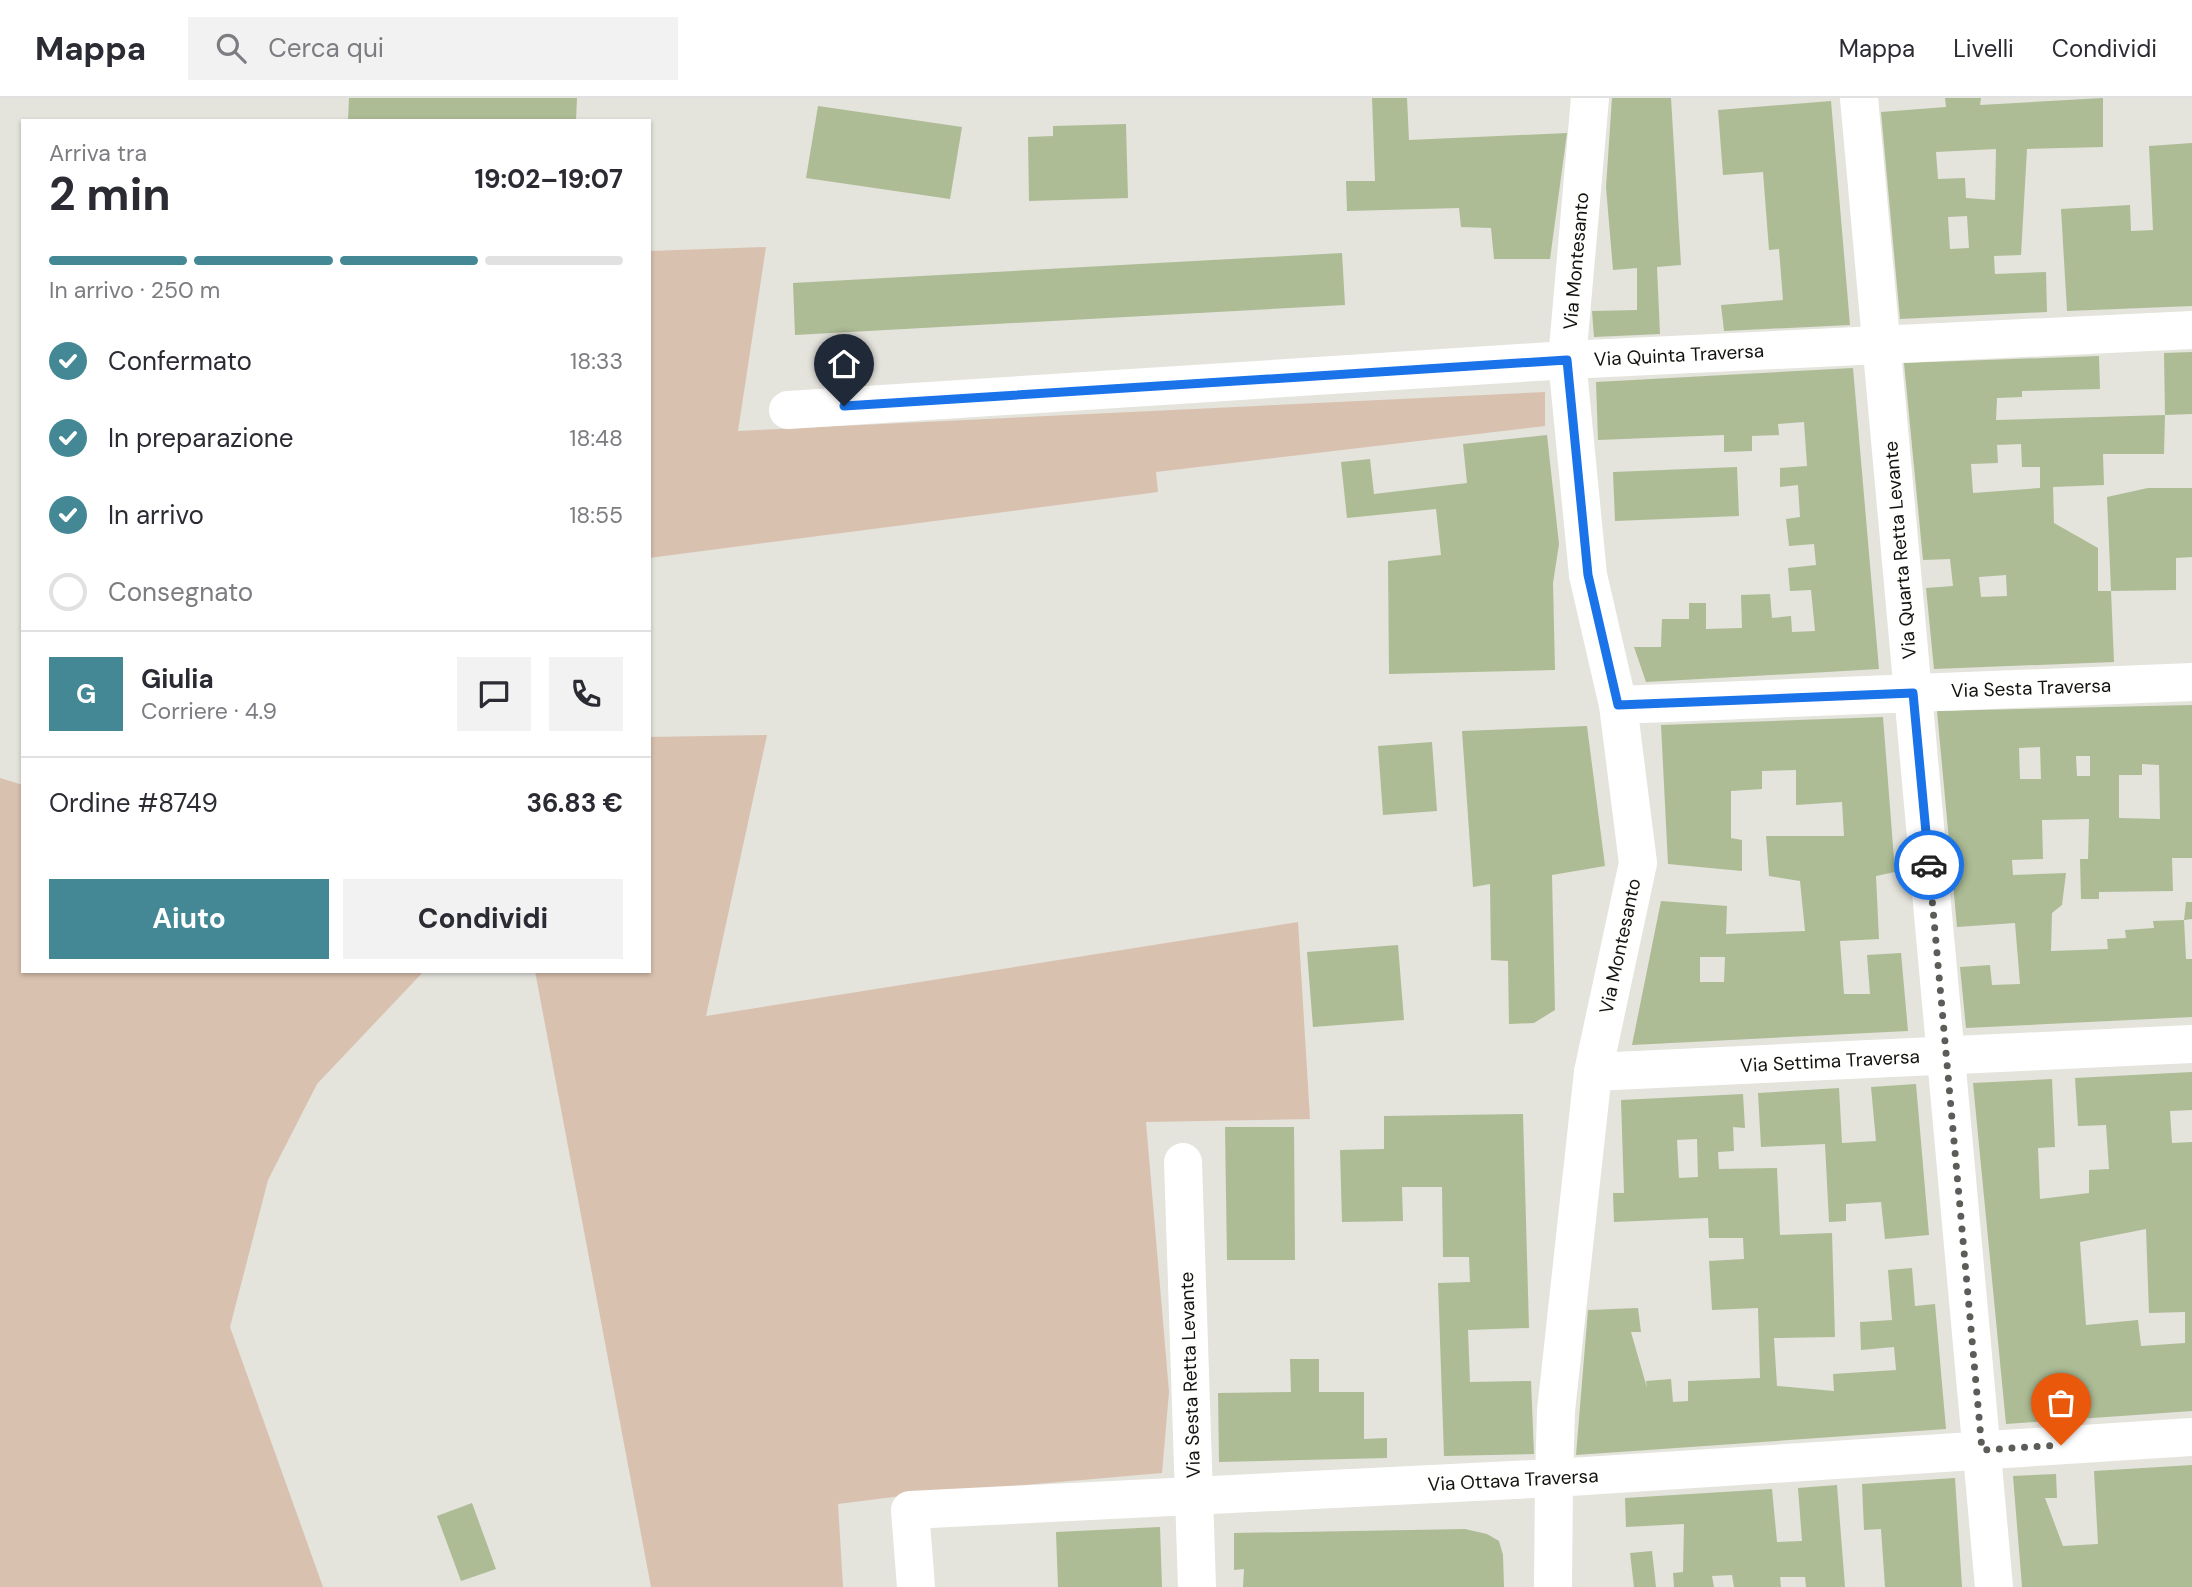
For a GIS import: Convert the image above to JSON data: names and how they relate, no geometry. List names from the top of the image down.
{
  "streets": {
    "street": [
      "Via Montesanto",
      "Via Quinta Traversa",
      "Via Quarta Retta Levante",
      "Via Sesta Traversa",
      "Via Settima Traversa",
      "Via Sesta Retta Levante",
      "Via Ottava Traversa"
    ]
  },
  "crossings": [
    ["Via Montesanto", "Via Quinta Traversa"],
    ["Via Montesanto", "Via Sesta Traversa"],
    ["Via Montesanto", "Via Settima Traversa"],
    ["Via Montesanto", "Via Ottava Traversa"],
    ["Via Quinta Traversa", "Via Quarta Retta Levante"],
    ["Via Quarta Retta Levante", "Via Sesta Traversa"],
    ["Via Quarta Retta Levante", "Via Settima Traversa"],
    ["Via Quarta Retta Levante", "Via Ottava Traversa"],
    ["Via Sesta Retta Levante", "Via Ottava Traversa"]
  ],
  "page": {
    "header": "Mappa",
    "search": "Cerca qui",
    "nav": ["Mappa", "Livelli", "Condividi"],
    "heading": ["2 min", "Arriva tra", "19:02–19:07"],
    "panel": [
      "Giulia",
      "Corriere · 4.9",
      "Ordine #8749",
      "36.83 €"
    ],
    "bar": "In arrivo · 250 m",
    "list": [
      ["Confermato", "18:33"],
      ["In preparazione", "18:48"],
      ["In arrivo", "18:55"],
      "Consegnato"
    ],
    "round": "G",
    "buttons": ["Aiuto", "Condividi"]
  }
}
